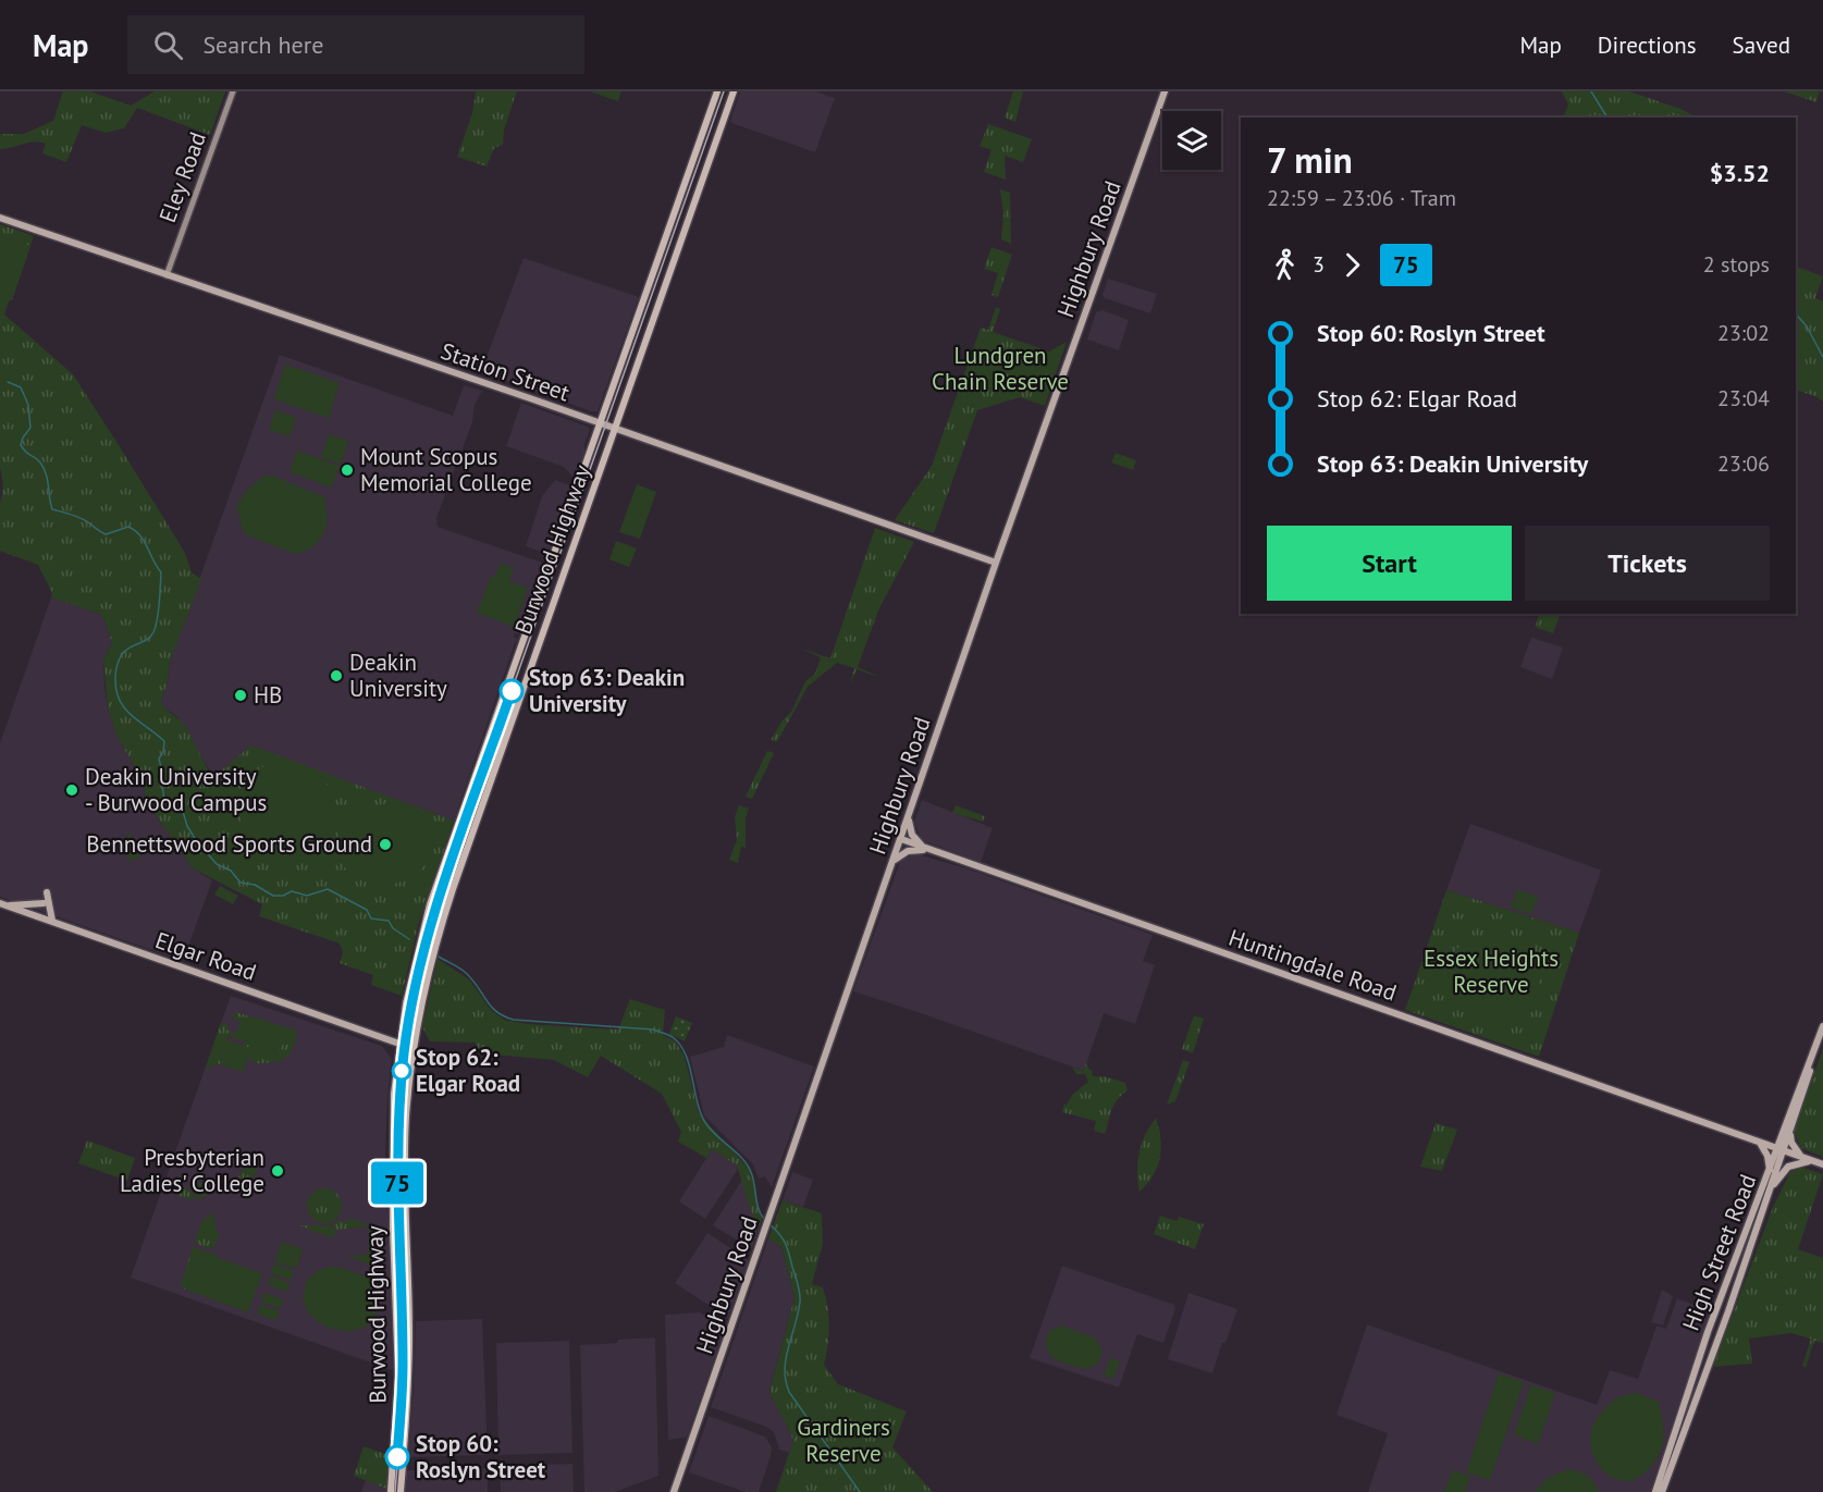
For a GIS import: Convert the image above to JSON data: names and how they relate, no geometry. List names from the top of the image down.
{
  "streets": {
    "highway": ["Burwood Highway"],
    "main road": [
      "Eley Road",
      "Highbury Road",
      "Station Street",
      "Elgar Road",
      "Huntingdale Road",
      "High Street Road"
    ]
  },
  "crossings": [
    ["Eley Road", "Station Street"],
    ["Highbury Road", "Station Street"],
    ["Highbury Road", "Huntingdale Road"],
    ["Station Street", "Burwood Highway"],
    ["Burwood Highway", "Elgar Road"],
    ["Huntingdale Road", "High Street Road"]
  ],
  "parks": ["Lundgren Chain Reserve", "Essex Heights Reserve", "Gardiners Reserve"],
  "places": [
    "Mount Scopus Memorial College",
    "Deakin University",
    "Stop 63: Deakin University",
    "HB",
    "Deakin University - Burwood Campus",
    "Bennettswood Sports Ground",
    "Stop 62: Elgar Road",
    "Presbyterian Ladies' College",
    "Stop 60: Roslyn Street"
  ],
  "lines": ["tram line 75"],
  "page": {
    "header": "Map",
    "search": "Search here",
    "nav": ["Map", "Directions", "Saved"],
    "on_map": "75",
    "heading": ["7 min", "22:59 – 23:06 · Tram", "$3.52"],
    "legs": ["3", "75", "2 stops"],
    "list": [
      {
        "name": "Stop 60: Roslyn Street",
        "value": "23:02"
      },
      {
        "name": "Stop 62: Elgar Road",
        "value": "23:04"
      },
      {
        "name": "Stop 63: Deakin University",
        "value": "23:06"
      }
    ],
    "buttons": ["Start", "Tickets"]
  }
}
